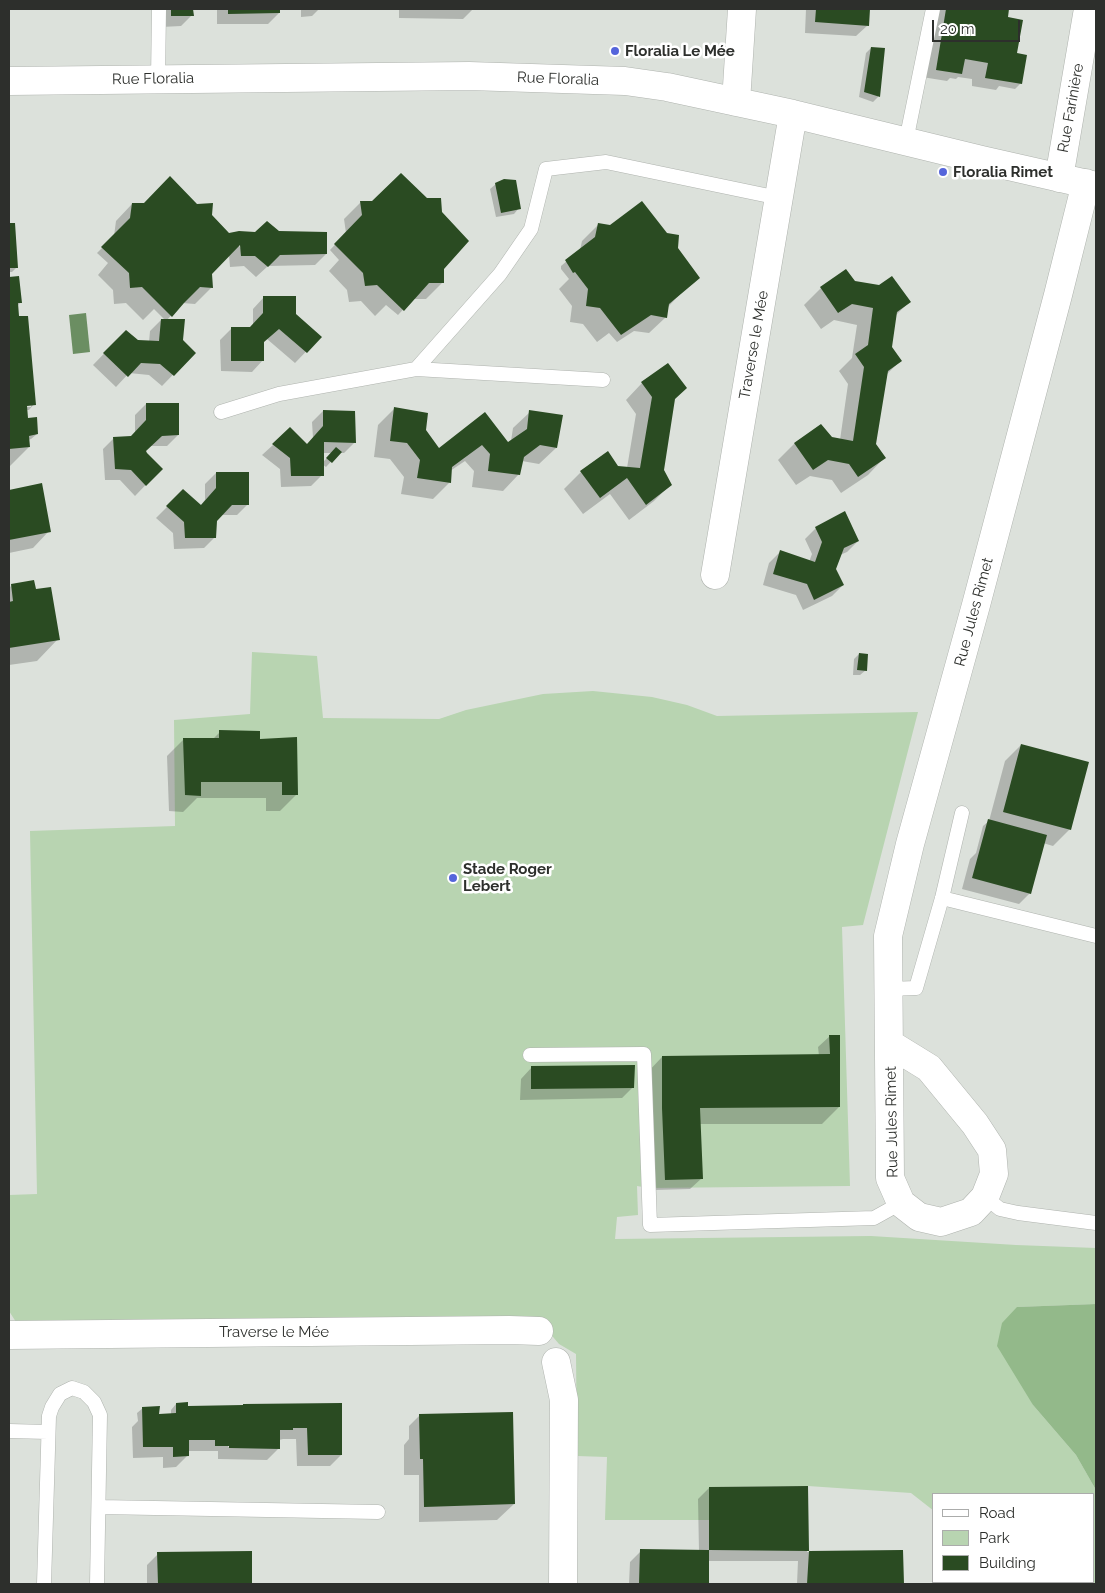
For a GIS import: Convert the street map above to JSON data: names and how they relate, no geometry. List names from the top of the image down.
{
  "streets": {
    "street": [
      "Rue Floralia",
      "Rue Farinière",
      "Traverse le Mée",
      "Rue Jules Rimet"
    ]
  },
  "crossings": [
    ["Rue Floralia", "Rue Farinière"],
    ["Rue Floralia", "Traverse le Mée"],
    ["Rue Floralia", "Rue Jules Rimet"]
  ],
  "places": ["Floralia Le Mée", "Floralia Rimet", "Stade Roger Lebert"],
  "legend": ["Road", "Park", "Building"],
  "scale_bar": "20 m"
}
